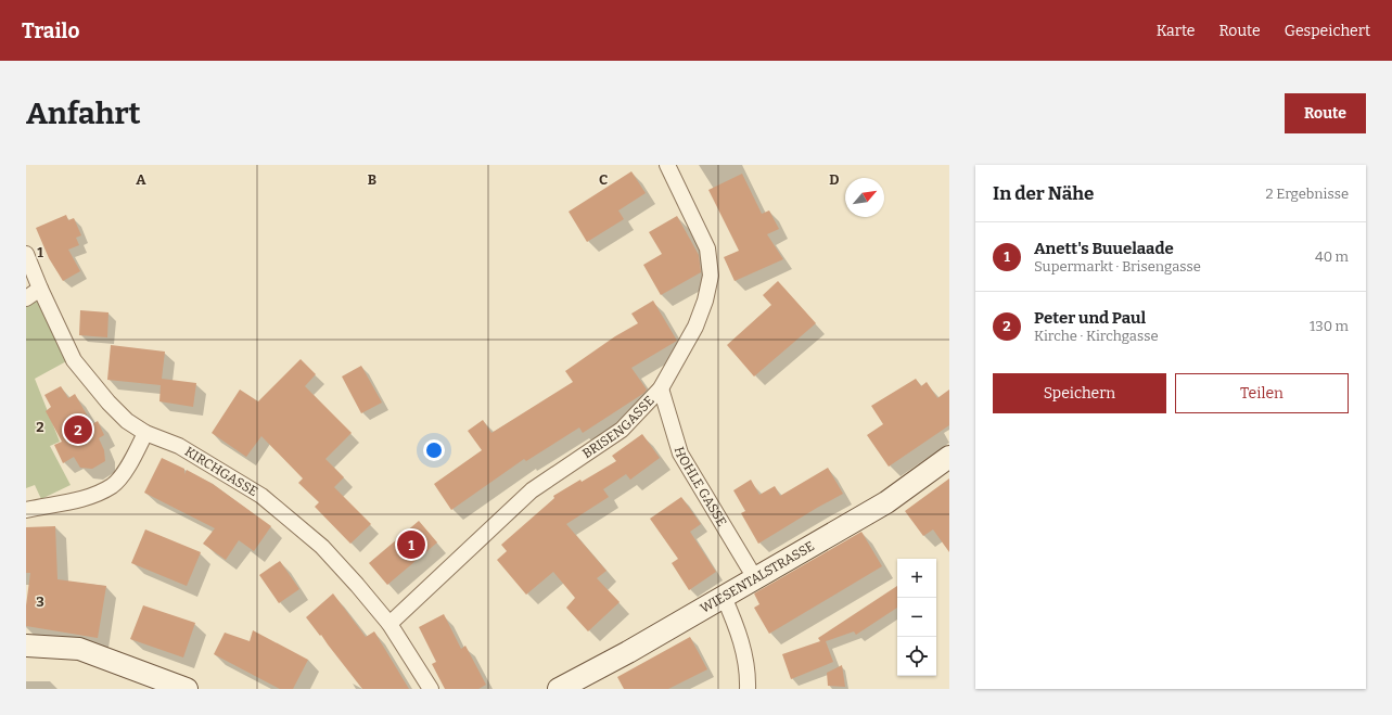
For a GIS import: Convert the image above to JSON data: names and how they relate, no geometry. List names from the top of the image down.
{
  "streets": {
    "street": [
      "BRISENGASSE",
      "KIRCHGASSE",
      "HOHLE GASSE",
      "WIESENTALSTRASSE"
    ]
  },
  "crossings": [
    ["BRISENGASSE", "KIRCHGASSE"],
    ["BRISENGASSE", "HOHLE GASSE"],
    ["HOHLE GASSE", "WIESENTALSTRASSE"]
  ],
  "north": "top right",
  "page": {
    "header": "Trailo",
    "nav": ["Karte", "Route", "Gespeichert"],
    "buttons": [
      "Route",
      ["Speichern", "Teilen"]
    ],
    "title": "Anfahrt",
    "heading": ["In der Nähe", "2 Ergebnisse"],
    "list": [
      {
        "mark": "1",
        "name": "Anett's Buuelaade",
        "note": "Supermarkt · Brisengasse",
        "value": "40 m"
      },
      {
        "mark": "2",
        "name": "Peter und Paul",
        "note": "Kirche · Kirchgasse",
        "value": "130 m"
      }
    ],
    "pins": ["2", "1"],
    "map_buttons": ["+", "−"]
  },
  "grid": {
    "columns": [
      "A",
      "B",
      "C",
      "D"
    ],
    "rows": ["1", "2", "3"]
  }
}
